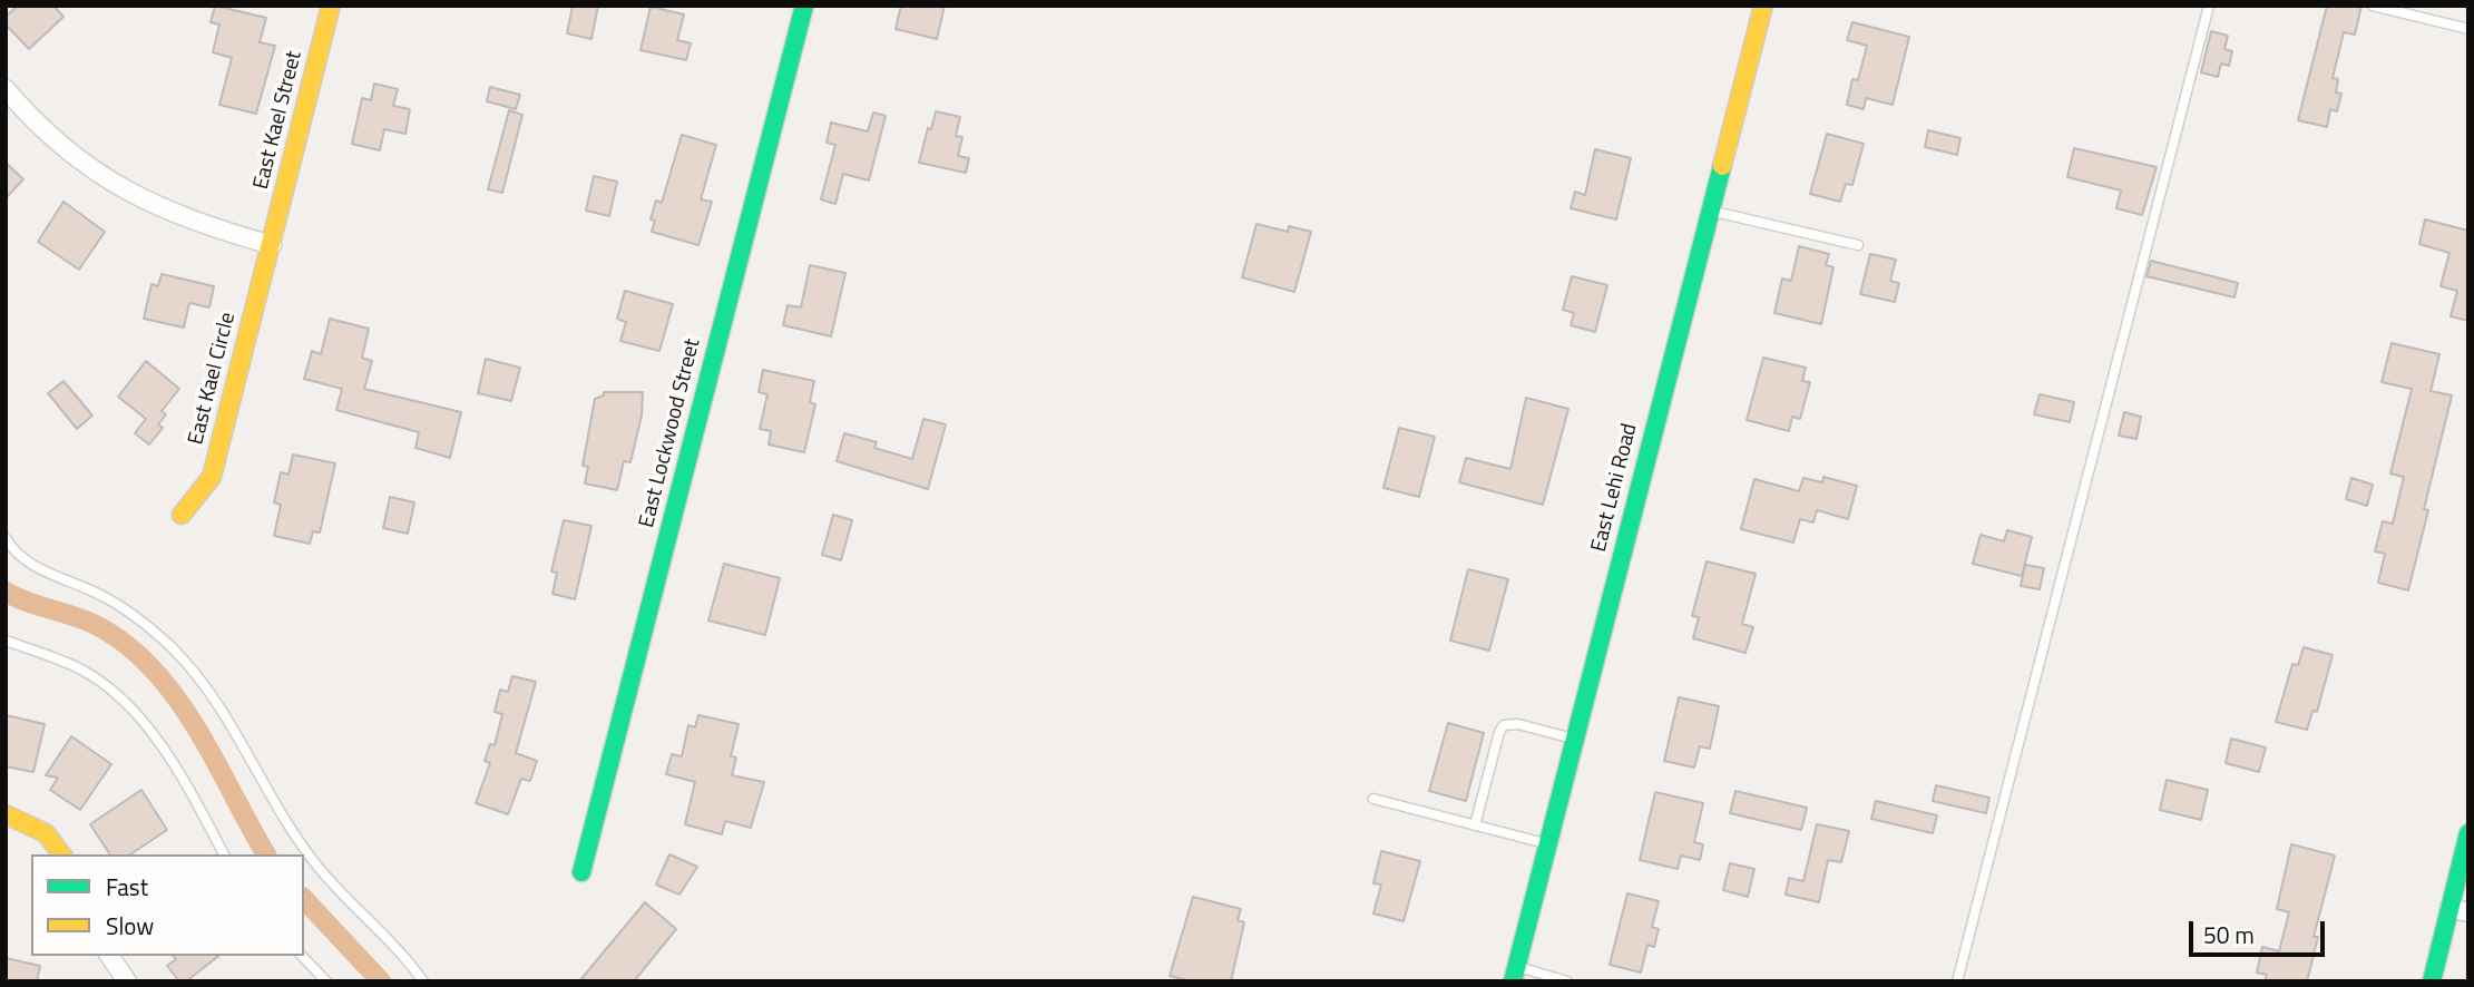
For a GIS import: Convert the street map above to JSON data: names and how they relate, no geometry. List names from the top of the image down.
{
  "streets": {
    "street": [
      "East Kael Street",
      "East Kael Circle",
      "East Lockwood Street",
      "East Lehi Road"
    ]
  },
  "crossings": [
    ["East Kael Street", "East Kael Circle"]
  ],
  "legend": ["Fast", "Slow"],
  "scale_bar": "50 m"
}
